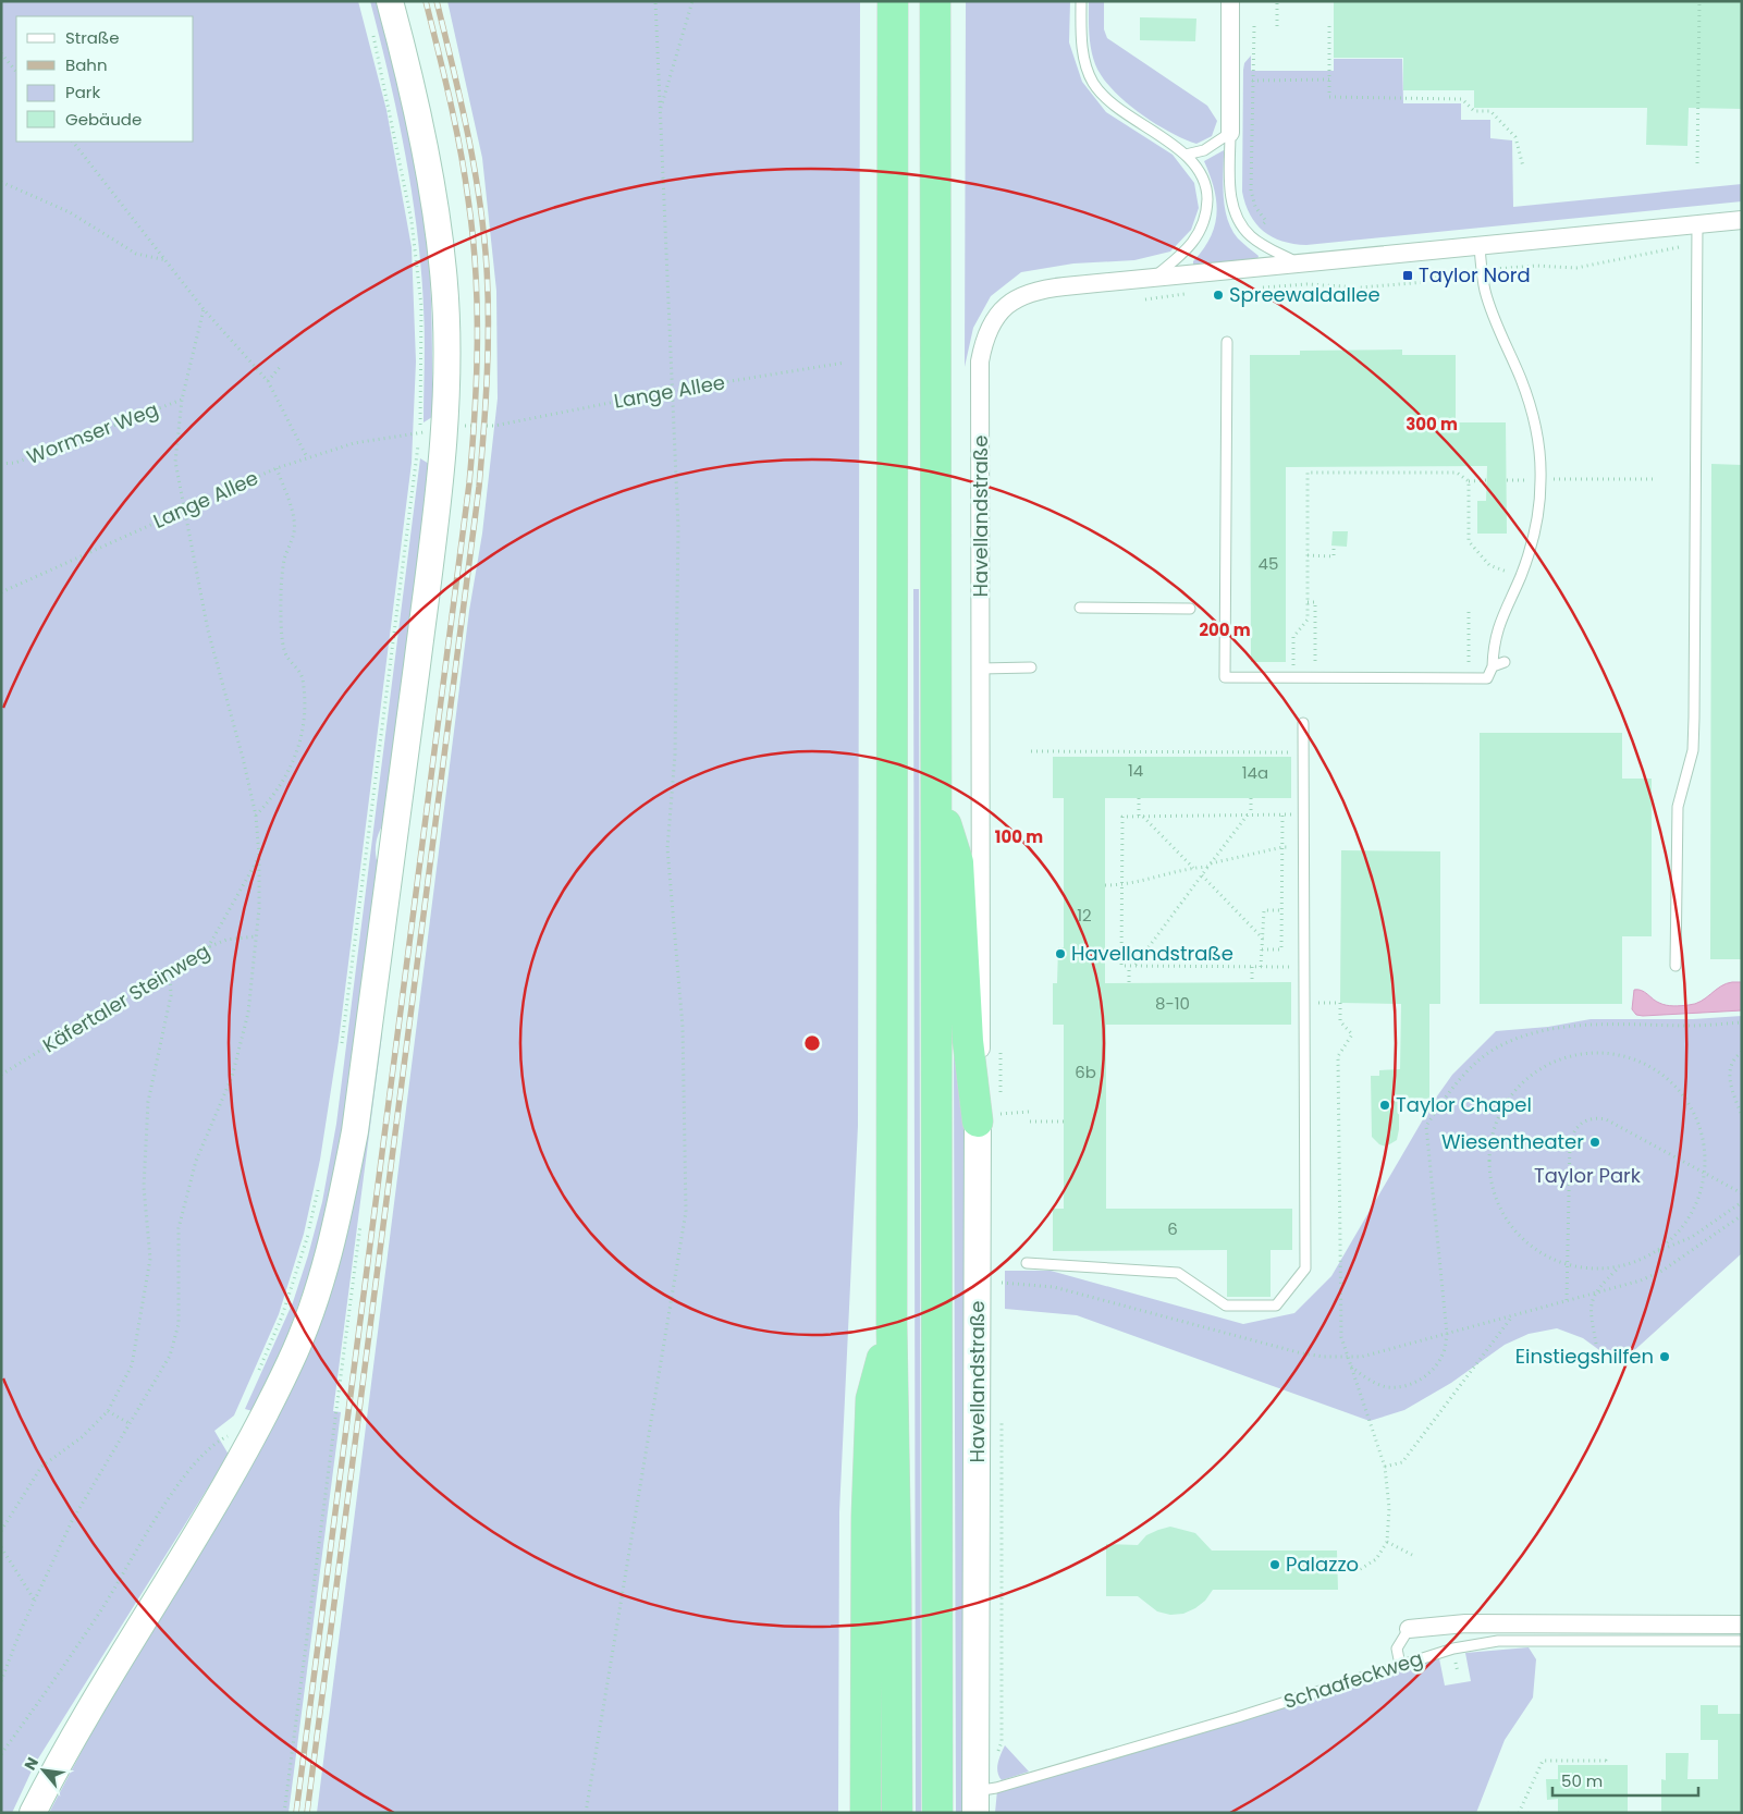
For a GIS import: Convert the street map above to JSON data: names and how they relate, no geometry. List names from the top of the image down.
{
  "streets": {
    "main road": ["Havellandstraße"],
    "lane": ["Schaafeckweg"],
    "path": ["Lange Allee", "Wormser Weg", "Käfertaler Steinweg"]
  },
  "crossings": [
    ["Havellandstraße", "Schaafeckweg"]
  ],
  "parks": ["Taylor Park"],
  "places": {
    "transit": ["Taylor Nord"],
    "other": [
      "Spreewaldallee",
      "Havellandstraße",
      "Taylor Chapel",
      "Wiesentheater",
      "Einstiegshilfen",
      "Palazzo"
    ]
  },
  "house_numbers": [
    "45",
    "14",
    "14a",
    "12",
    "8-10",
    "6b",
    "6"
  ],
  "legend": [
    "Straße",
    "Bahn",
    "Park",
    "Gebäude"
  ],
  "scale_bar": "50 m",
  "north": "top left",
  "rings": ["300 m", "200 m", "100 m"]
}
